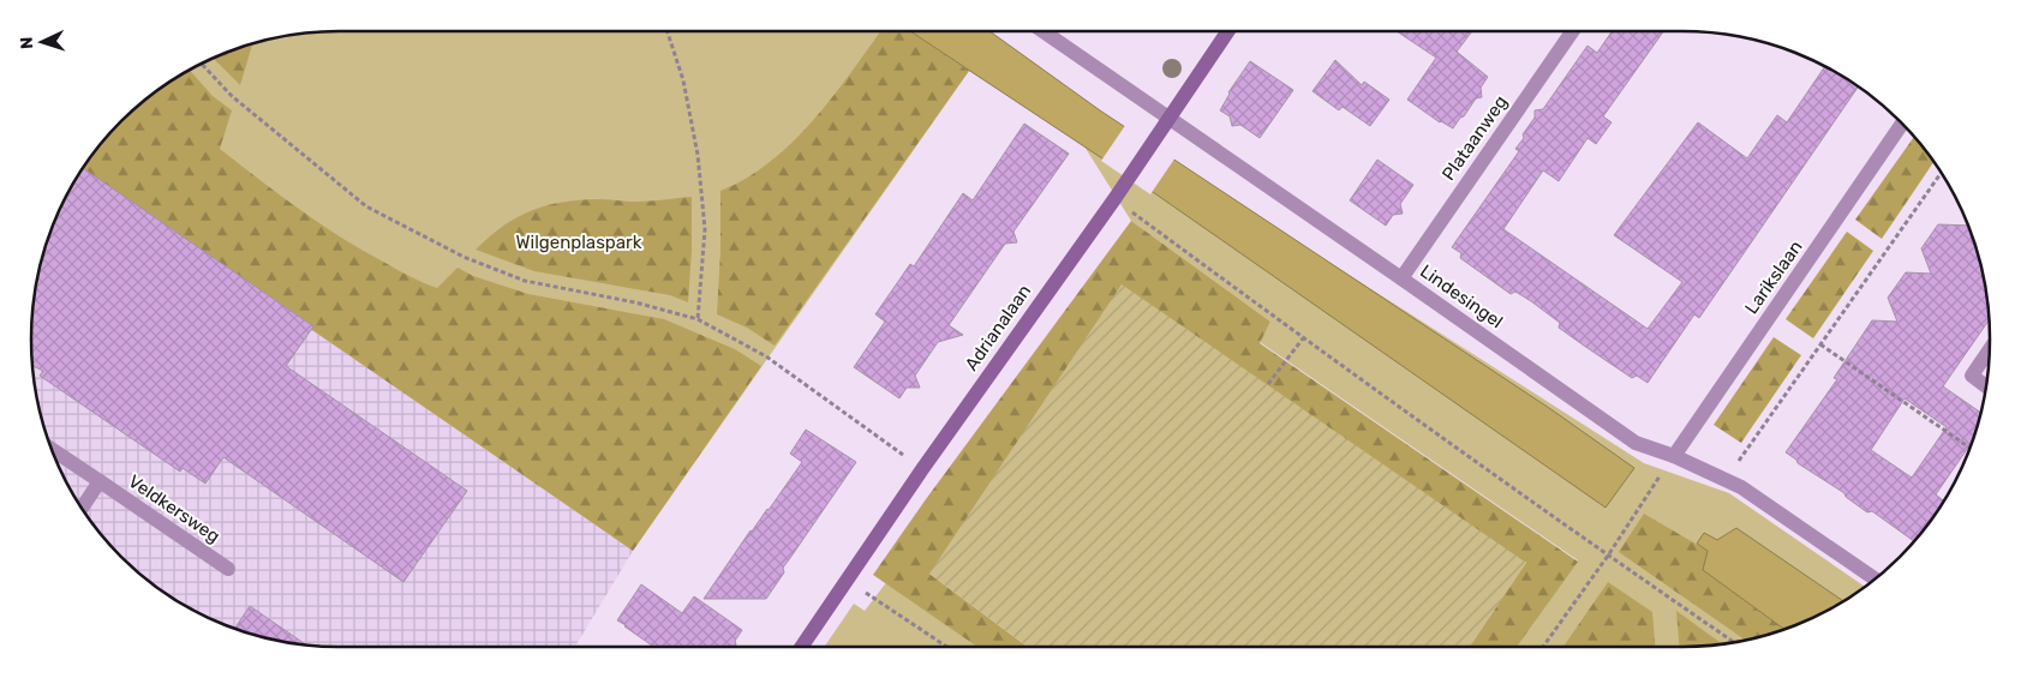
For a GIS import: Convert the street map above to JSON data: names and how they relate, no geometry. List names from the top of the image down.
{
  "streets": {
    "street": [
      "Plataanweg",
      "Larikslaan",
      "Lindesingel",
      "Adrianalaan",
      "Veldkersweg"
    ]
  },
  "crossings": [
    ["Plataanweg", "Lindesingel"],
    ["Larikslaan", "Lindesingel"],
    ["Lindesingel", "Adrianalaan"]
  ],
  "parks": ["Wilgenplaspark"],
  "north": "left"
}
